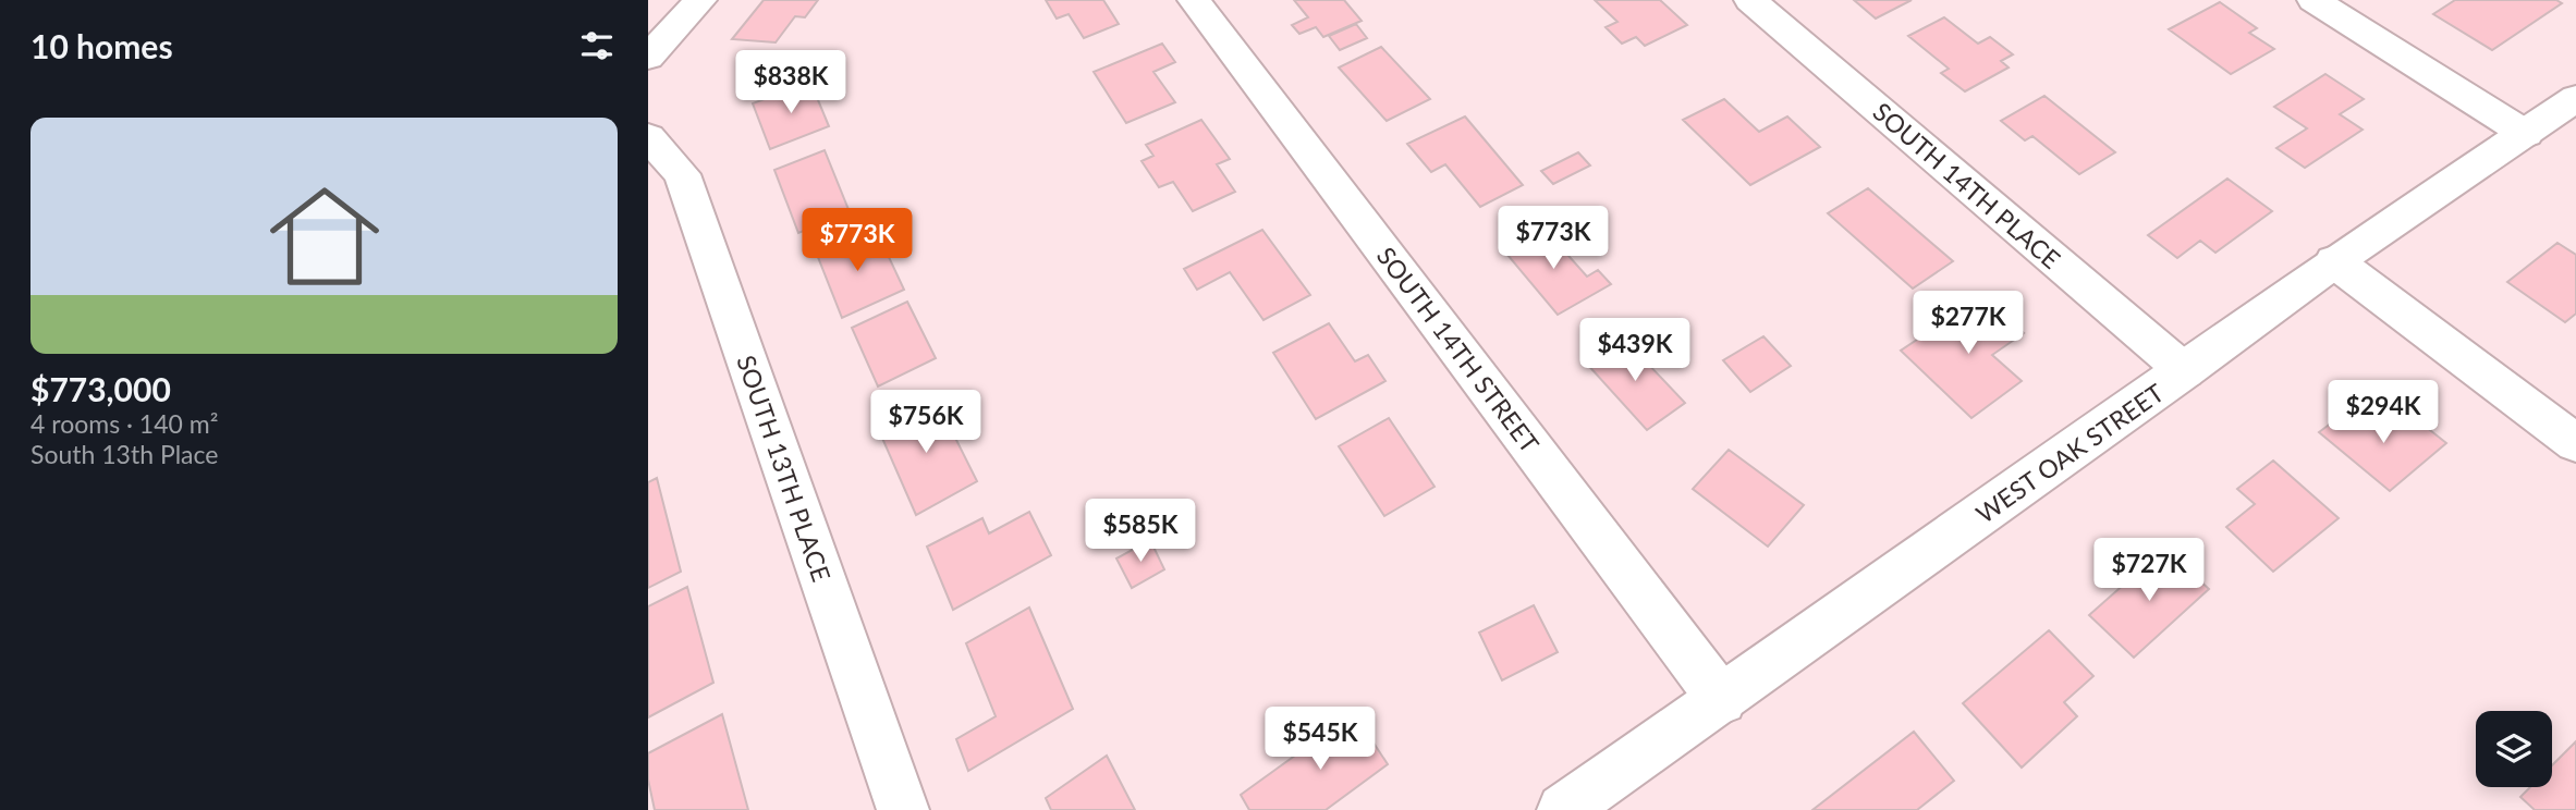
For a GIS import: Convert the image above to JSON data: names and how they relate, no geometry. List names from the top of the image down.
{
  "streets": {
    "street": [
      "SOUTH 14TH PLACE",
      "SOUTH 14TH STREET",
      "WEST OAK STREET",
      "SOUTH 13TH PLACE"
    ]
  },
  "crossings": [
    ["SOUTH 14TH PLACE", "WEST OAK STREET"],
    ["SOUTH 14TH STREET", "WEST OAK STREET"]
  ],
  "page": {
    "heading": "10 homes",
    "price": [
      "$838K",
      "$773K",
      "$773K",
      "$277K",
      "$439K",
      "$294K",
      "$756K",
      "$585K",
      "$727K",
      "$545K"
    ],
    "list": [
      {
        "name": "$773,000",
        "note": "4 rooms · 140 m² · South 13th Place"
      }
    ]
  }
}
